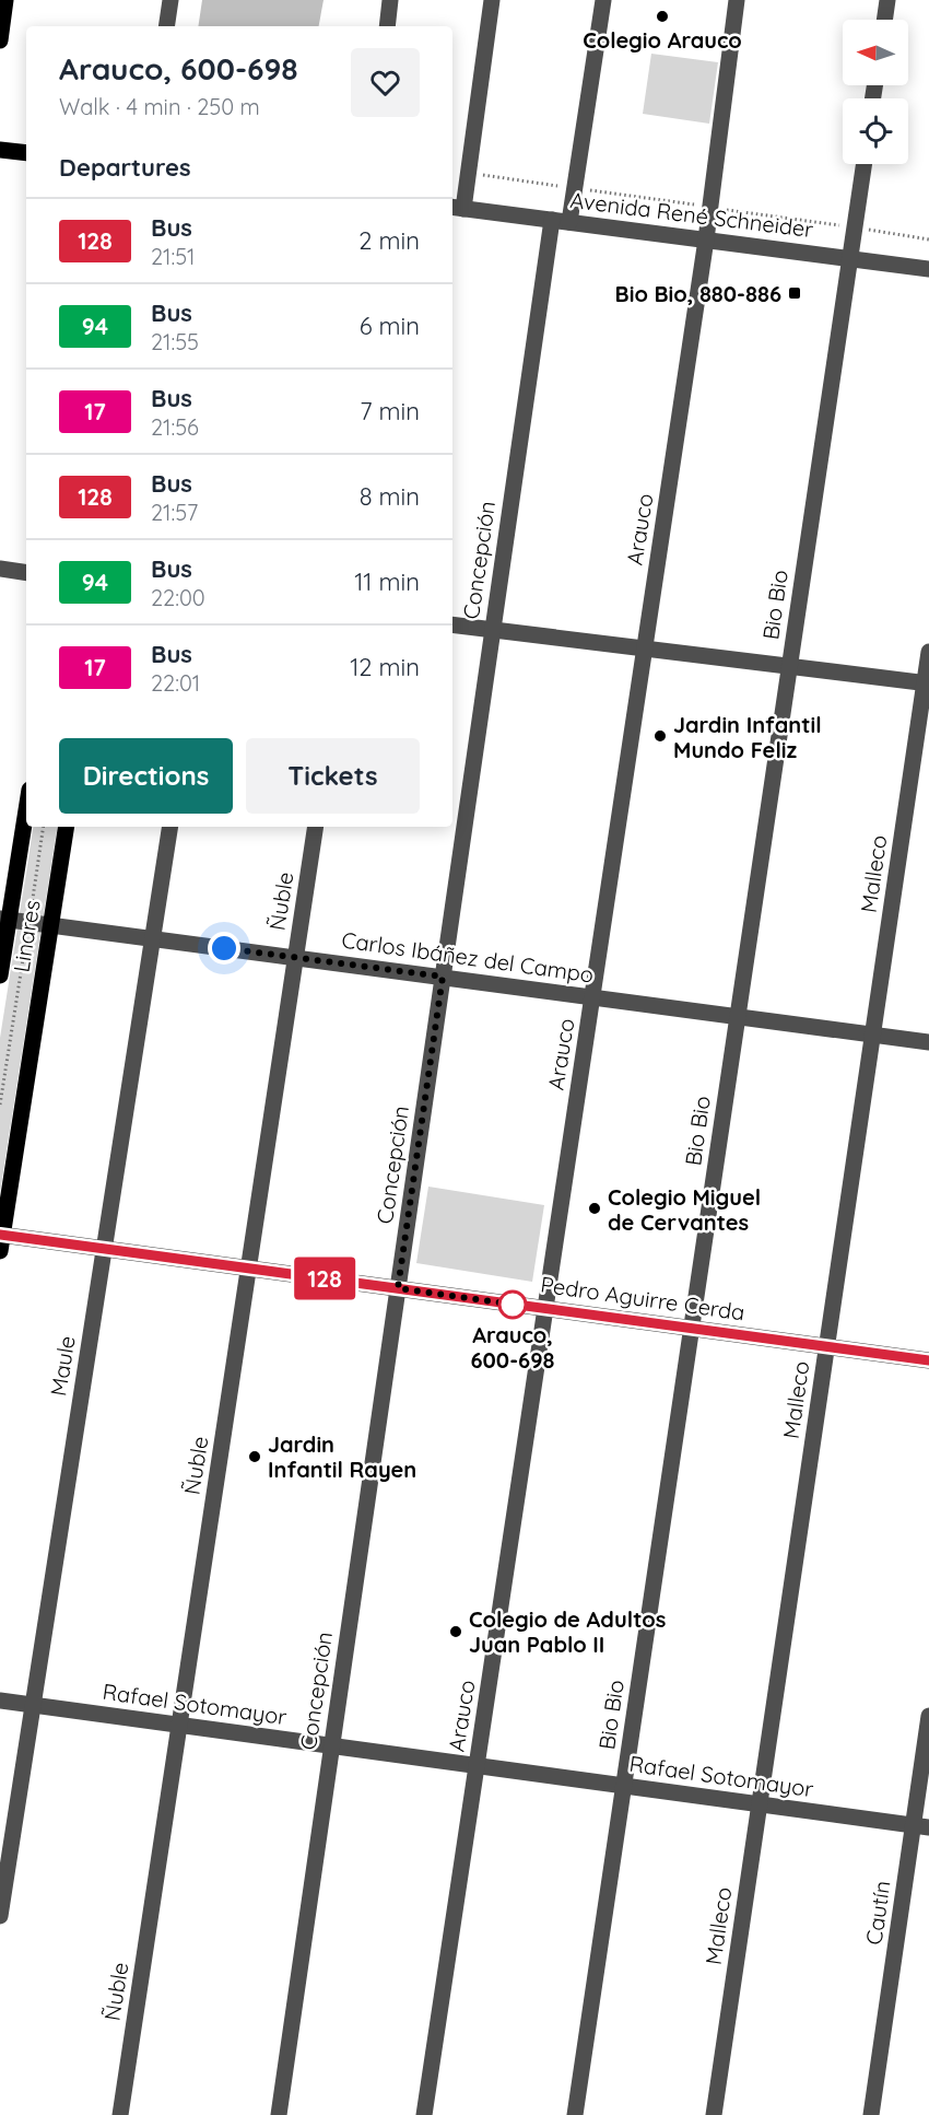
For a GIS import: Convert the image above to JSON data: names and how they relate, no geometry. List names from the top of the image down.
{
  "streets": {
    "main road": ["Linares"],
    "street": [
      "Avenida René Schneider",
      "Arauco",
      "Concepción",
      "Bio Bio",
      "Malleco",
      "Ñuble",
      "Carlos Ibáñez del Campo",
      "Pedro Aguirre Cerda",
      "Maule",
      "Rafael Sotomayor",
      "Cautín"
    ]
  },
  "crossings": [
    ["Avenida René Schneider", "Arauco"],
    ["Avenida René Schneider", "Concepción"],
    ["Avenida René Schneider", "Bio Bio"],
    ["Arauco", "Carlos Ibáñez del Campo"],
    ["Arauco", "Pedro Aguirre Cerda"],
    ["Arauco", "Rafael Sotomayor"],
    ["Concepción", "Carlos Ibáñez del Campo"],
    ["Concepción", "Pedro Aguirre Cerda"],
    ["Concepción", "Rafael Sotomayor"],
    ["Bio Bio", "Carlos Ibáñez del Campo"],
    ["Bio Bio", "Pedro Aguirre Cerda"],
    ["Bio Bio", "Rafael Sotomayor"],
    ["Malleco", "Carlos Ibáñez del Campo"],
    ["Malleco", "Pedro Aguirre Cerda"],
    ["Malleco", "Rafael Sotomayor"],
    ["Ñuble", "Carlos Ibáñez del Campo"],
    ["Ñuble", "Pedro Aguirre Cerda"],
    ["Ñuble", "Rafael Sotomayor"],
    ["Linares", "Carlos Ibáñez del Campo"],
    ["Linares", "Pedro Aguirre Cerda"],
    ["Carlos Ibáñez del Campo", "Maule"],
    ["Pedro Aguirre Cerda", "Maule"],
    ["Maule", "Rafael Sotomayor"],
    ["Rafael Sotomayor", "Cautín"]
  ],
  "places": {
    "other": [
      "Colegio Arauco",
      "Jardin Infantil Mundo Feliz",
      "Colegio Miguel de Cervantes",
      "Arauco, 600-698",
      "Jardin Infantil Rayen",
      "Colegio de Adultos Juan Pablo II"
    ],
    "transit": ["Bio Bio, 880-886"]
  },
  "lines": ["bus line 128"],
  "north": "left",
  "page": {
    "on_map": "128",
    "heading": [
      ["Arauco, 600-698", "Walk · 4 min · 250 m"],
      "Departures"
    ],
    "list": [
      {
        "mark": "128",
        "name": "Bus",
        "note": "21:51",
        "value": "2 min"
      },
      {
        "mark": "94",
        "name": "Bus",
        "note": "21:55",
        "value": "6 min"
      },
      {
        "mark": "17",
        "name": "Bus",
        "note": "21:56",
        "value": "7 min"
      },
      {
        "mark": "128",
        "name": "Bus",
        "note": "21:57",
        "value": "8 min"
      },
      {
        "mark": "94",
        "name": "Bus",
        "note": "22:00",
        "value": "11 min"
      },
      {
        "mark": "17",
        "name": "Bus",
        "note": "22:01",
        "value": "12 min"
      }
    ],
    "buttons": ["Directions", "Tickets"]
  }
}
